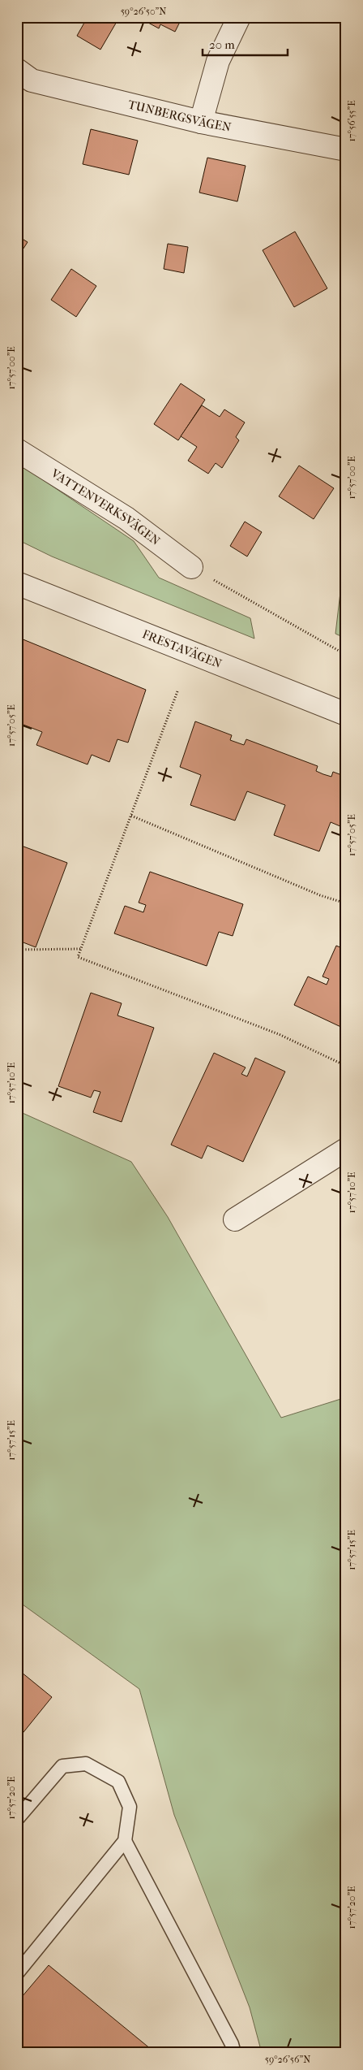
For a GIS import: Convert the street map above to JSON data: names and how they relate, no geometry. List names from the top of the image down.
{
  "streets": {
    "street": ["TUNBERGSVÄGEN", "VATTENVERKSVÄGEN", "FRESTAVÄGEN"]
  },
  "scale_bar": "20 m",
  "coordinates": [
    "59°26'50\"N",
    "17°56'55\"E",
    "17°57'00\"E",
    "17°57'05\"E",
    "17°57'10\"E",
    "17°57'15\"E",
    "17°57'20\"E",
    "59°26'56\"N"
  ]
}
